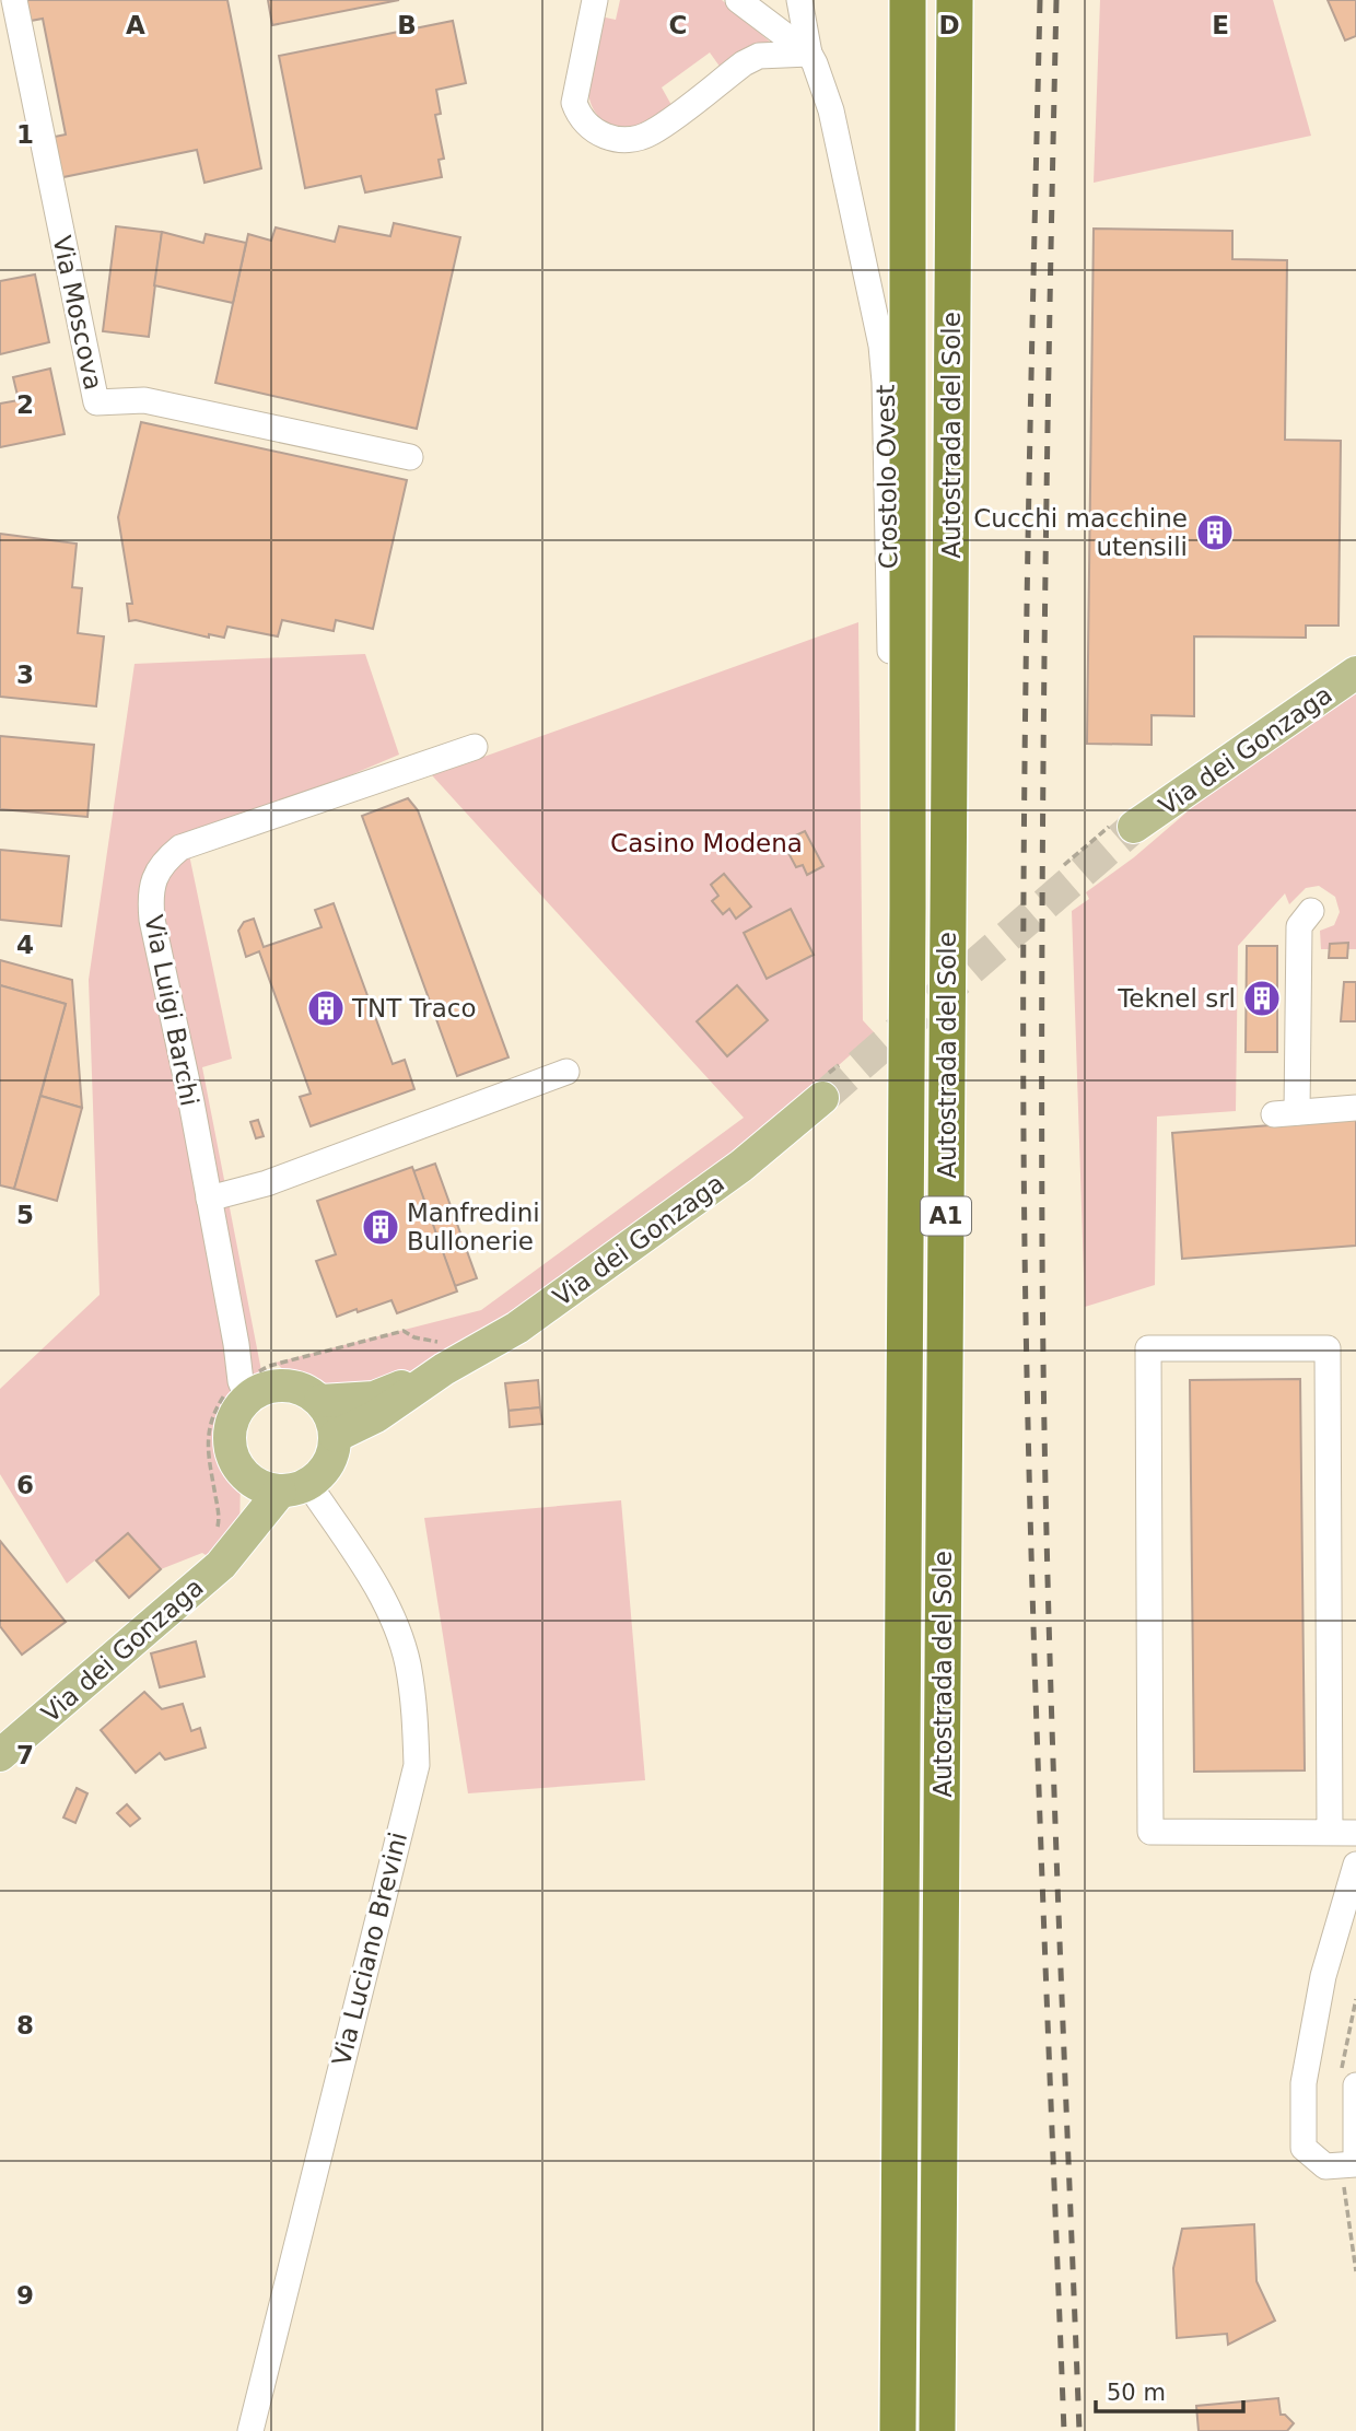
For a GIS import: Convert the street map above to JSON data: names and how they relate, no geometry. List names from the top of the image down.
{
  "streets": {
    "highway": ["Autostrada del Sole", "A1"],
    "main road": ["Via dei Gonzaga"],
    "street": [
      "Via Moscova",
      "Crostolo Ovest",
      "Via Luigi Barchi",
      "Via Luciano Brevini"
    ]
  },
  "crossings": [
    ["Autostrada del Sole", "Crostolo Ovest"],
    ["Via dei Gonzaga", "Via Luigi Barchi"],
    ["Via dei Gonzaga", "Via Luciano Brevini"],
    ["Via Luigi Barchi", "Via Luciano Brevini"]
  ],
  "parks": ["Casino Modena"],
  "places": {
    "building": [
      "Cucchi macchine utensili",
      "Teknel srl",
      "TNT Traco",
      "Manfredini Bullonerie"
    ]
  },
  "scale_bar": "50 m",
  "grid": {
    "columns": [
      "A",
      "B",
      "C",
      "D",
      "E"
    ],
    "rows": [
      "1",
      "2",
      "3",
      "4",
      "5",
      "6",
      "7",
      "8",
      "9"
    ]
  }
}
